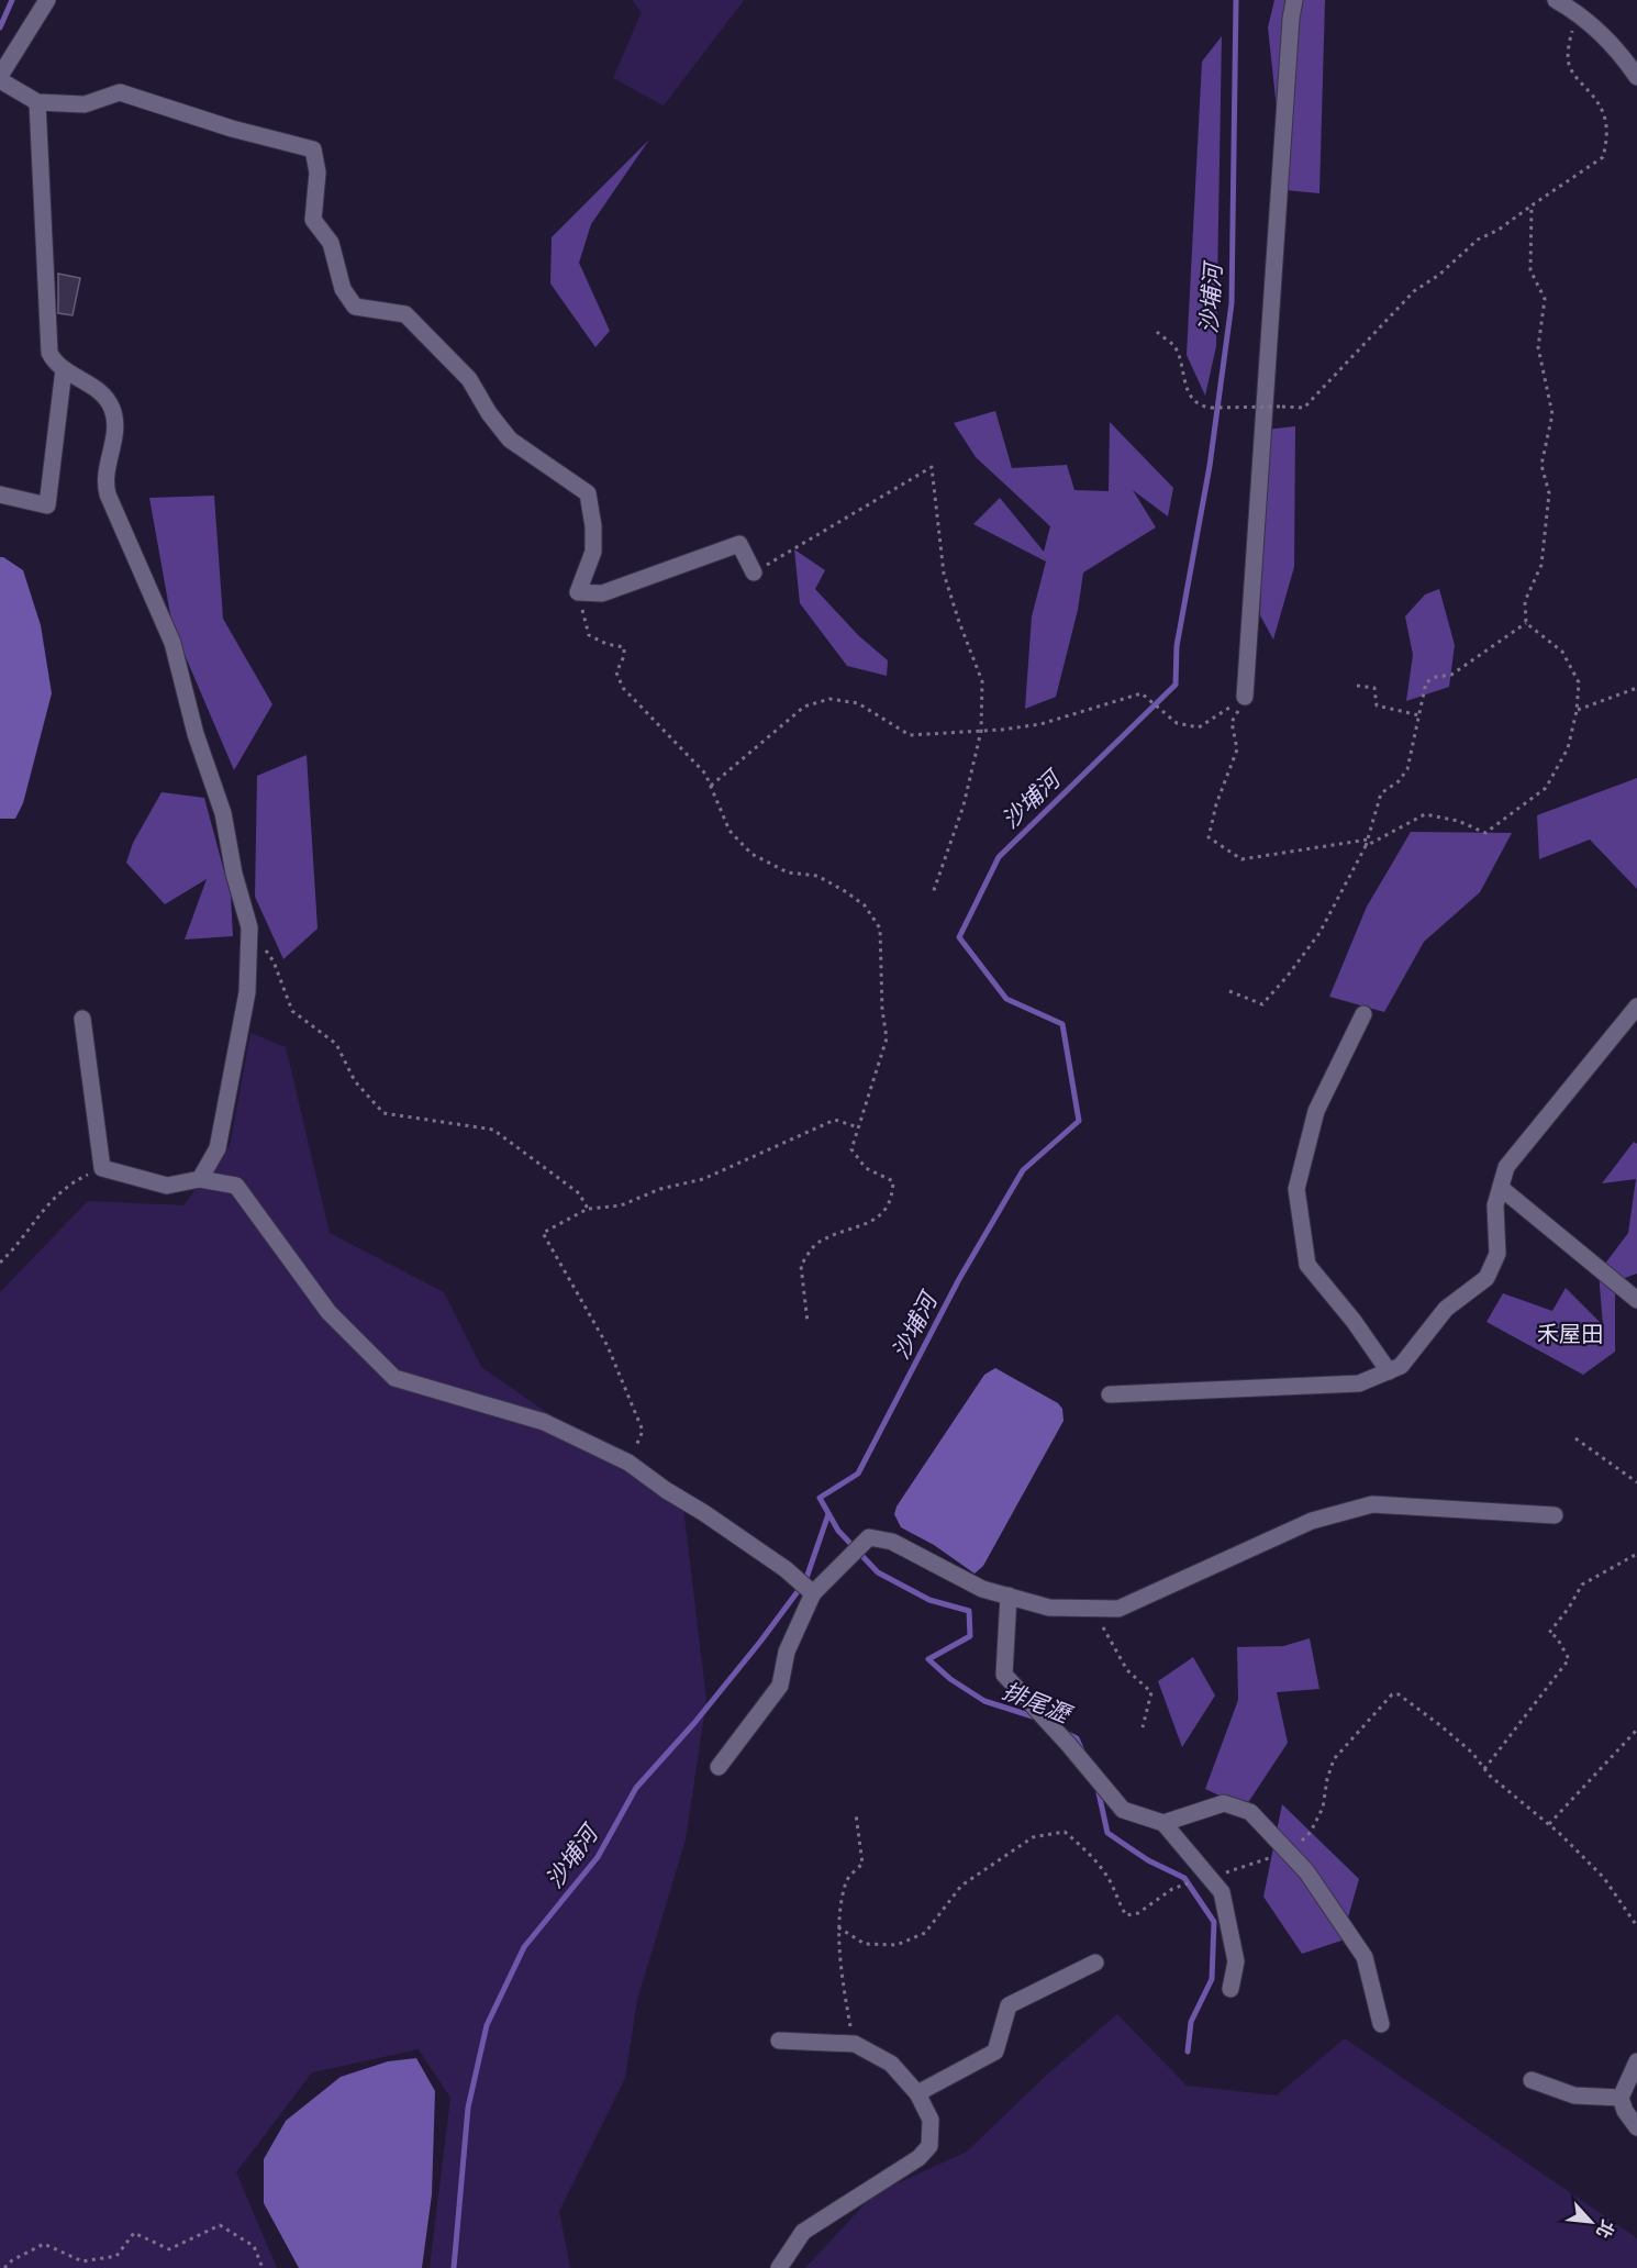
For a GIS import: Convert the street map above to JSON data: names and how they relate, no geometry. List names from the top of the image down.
{
  "water": ["沙埔河", "排尾瀝"],
  "parks": ["禾屋田"],
  "north": "bottom right"
}
